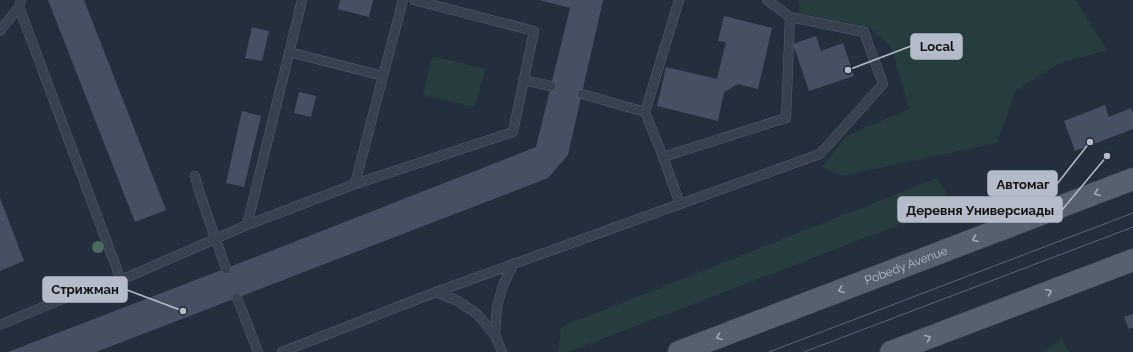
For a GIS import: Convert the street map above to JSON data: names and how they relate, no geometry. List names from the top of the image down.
{
  "streets": {
    "main road": ["Pobedy Avenue"]
  },
  "places": [
    "Local",
    "Автомаг",
    "Деревня Универсиады",
    "Стрижман"
  ]
}
